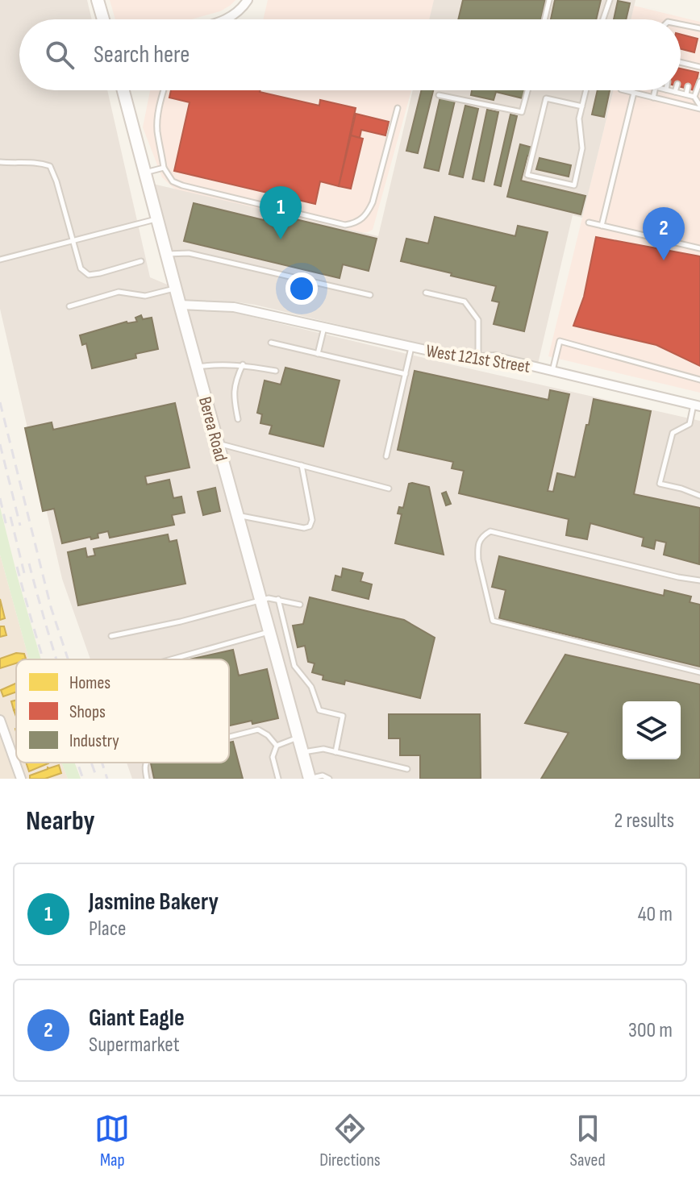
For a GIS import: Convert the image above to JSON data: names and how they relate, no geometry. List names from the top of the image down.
{
  "streets": {
    "main road": ["Berea Road"],
    "street": ["West 121st Street"]
  },
  "crossings": [
    ["West 121st Street", "Berea Road"]
  ],
  "legend": ["Homes", "Shops", "Industry"],
  "page": {
    "search": "Search here",
    "pins": ["1", "2"],
    "heading": ["Nearby", "2 results"],
    "list": [
      {
        "mark": "1",
        "name": "Jasmine Bakery",
        "note": "Place",
        "value": "40 m"
      },
      {
        "mark": "2",
        "name": "Giant Eagle",
        "note": "Supermarket",
        "value": "300 m"
      }
    ],
    "nav": ["Map", "Directions", "Saved"]
  }
}
